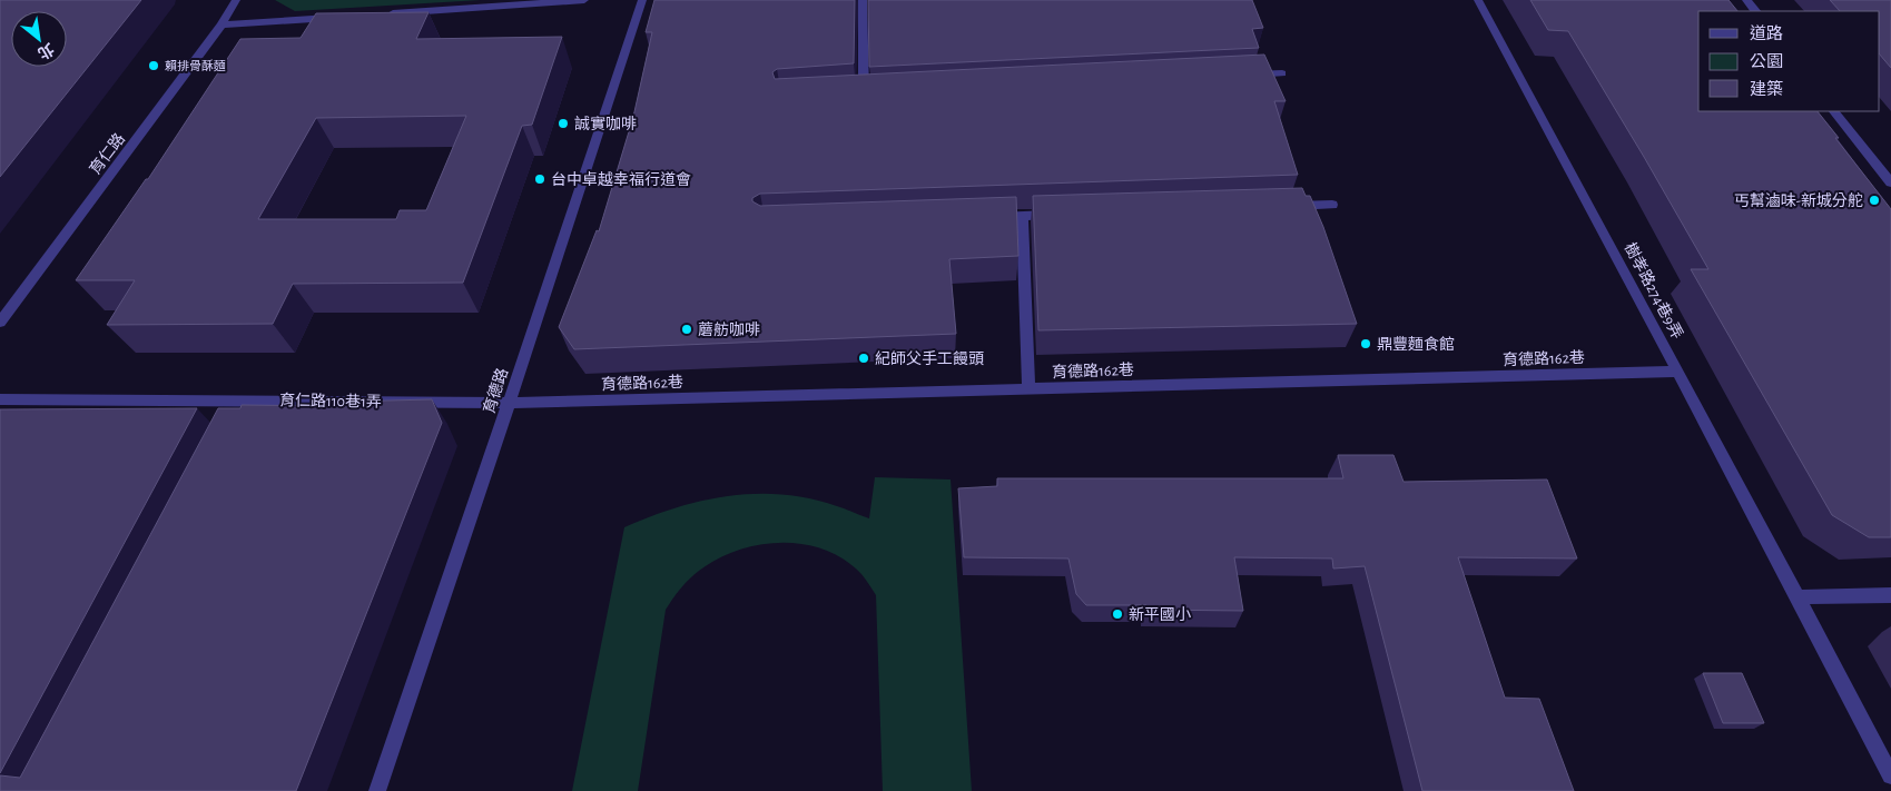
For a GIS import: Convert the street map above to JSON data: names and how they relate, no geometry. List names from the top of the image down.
{
  "streets": {
    "street": [
      "育仁路",
      "樹孝路274巷9弄",
      "育德路162巷",
      "育德路",
      "育仁路110巷1弄"
    ]
  },
  "crossings": [
    ["樹孝路274巷9弄", "育德路162巷"],
    ["育德路162巷", "育德路"],
    ["育德路162巷", "育仁路110巷1弄"],
    ["育德路", "育仁路110巷1弄"]
  ],
  "places": [
    "賴排骨酥麵",
    "誠實咖啡",
    "台中卓越幸福行道會",
    "丐幫滷味-新城分舵",
    "蘑舫咖啡",
    "鼎豐麵食館",
    "紀師父手工饅頭",
    "新平國小"
  ],
  "legend": ["道路", "公園", "建築"],
  "north": "bottom right"
}
